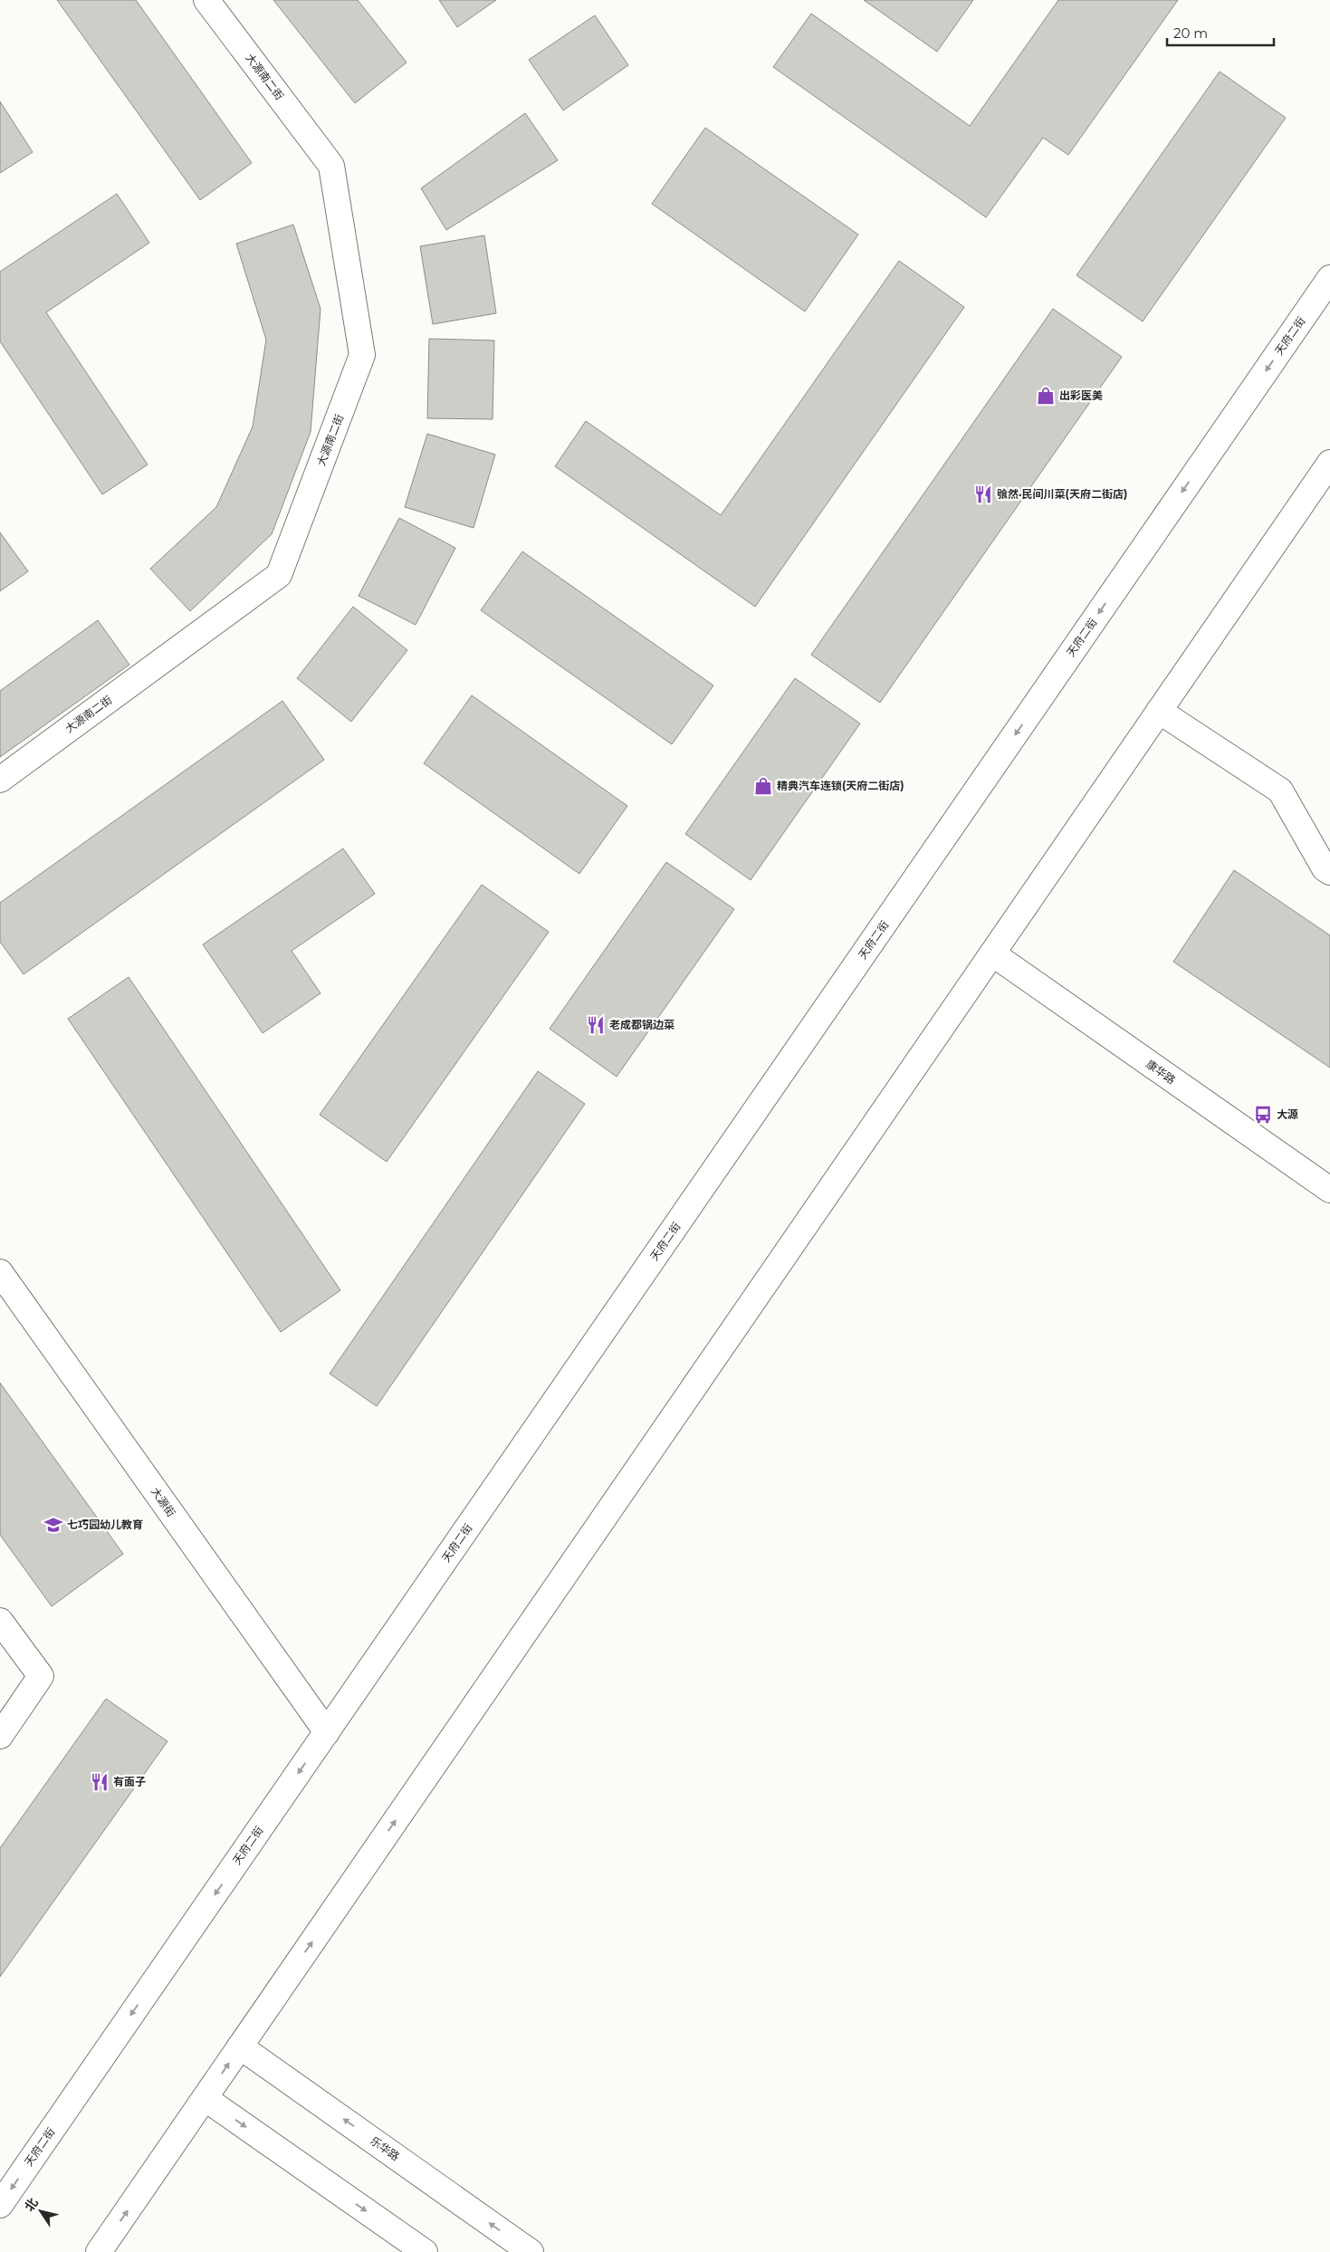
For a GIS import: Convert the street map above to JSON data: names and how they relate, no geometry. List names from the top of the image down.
{
  "streets": {
    "main road": [
      "大源南二街",
      "天府二街",
      "康华路",
      "大源街",
      "乐华路"
    ]
  },
  "crossings": [
    ["天府二街", "大源街"]
  ],
  "places": {
    "shop": ["出彩医美", "精典汽车连锁(天府二街店)"],
    "restaurant": ["飸然·民间川菜(天府二街店)", "老成都锅边菜", "有面子"],
    "bus stop": ["大源"],
    "school or university": ["七巧园幼儿教育"]
  },
  "scale_bar": "20 m",
  "north": "top left"
}
